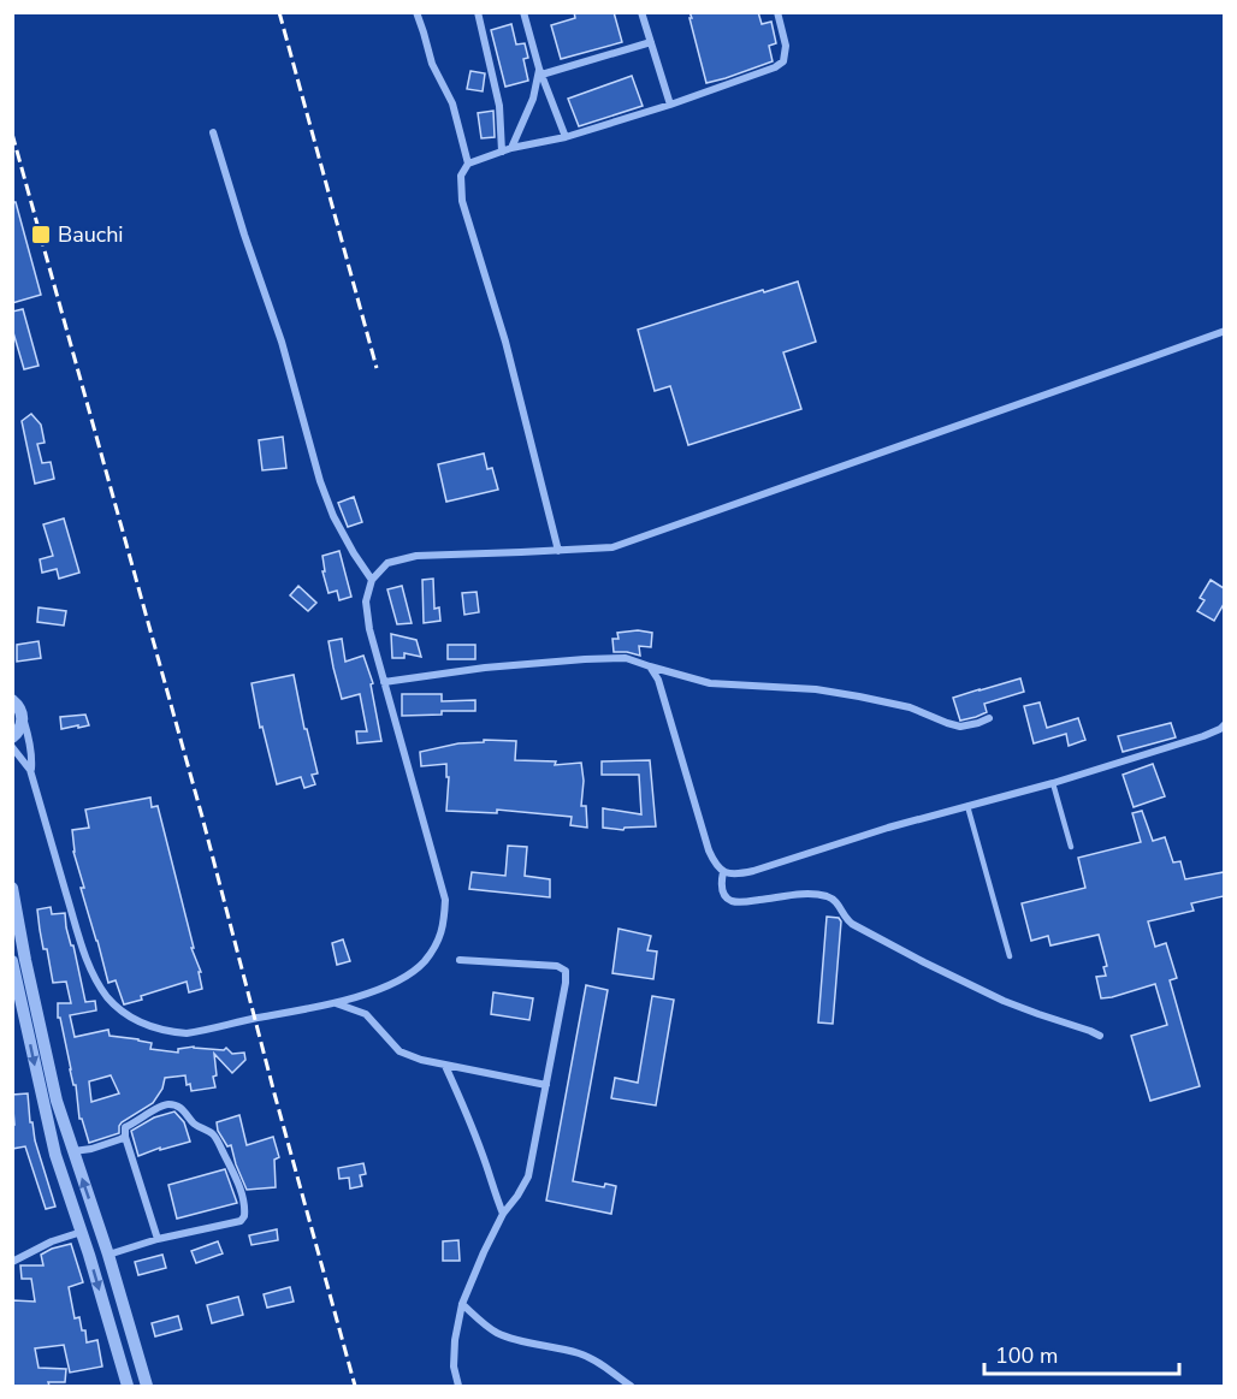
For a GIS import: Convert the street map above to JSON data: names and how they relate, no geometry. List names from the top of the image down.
{
  "places": {
    "transit": ["Bauchi"]
  },
  "scale_bar": "100 m"
}
